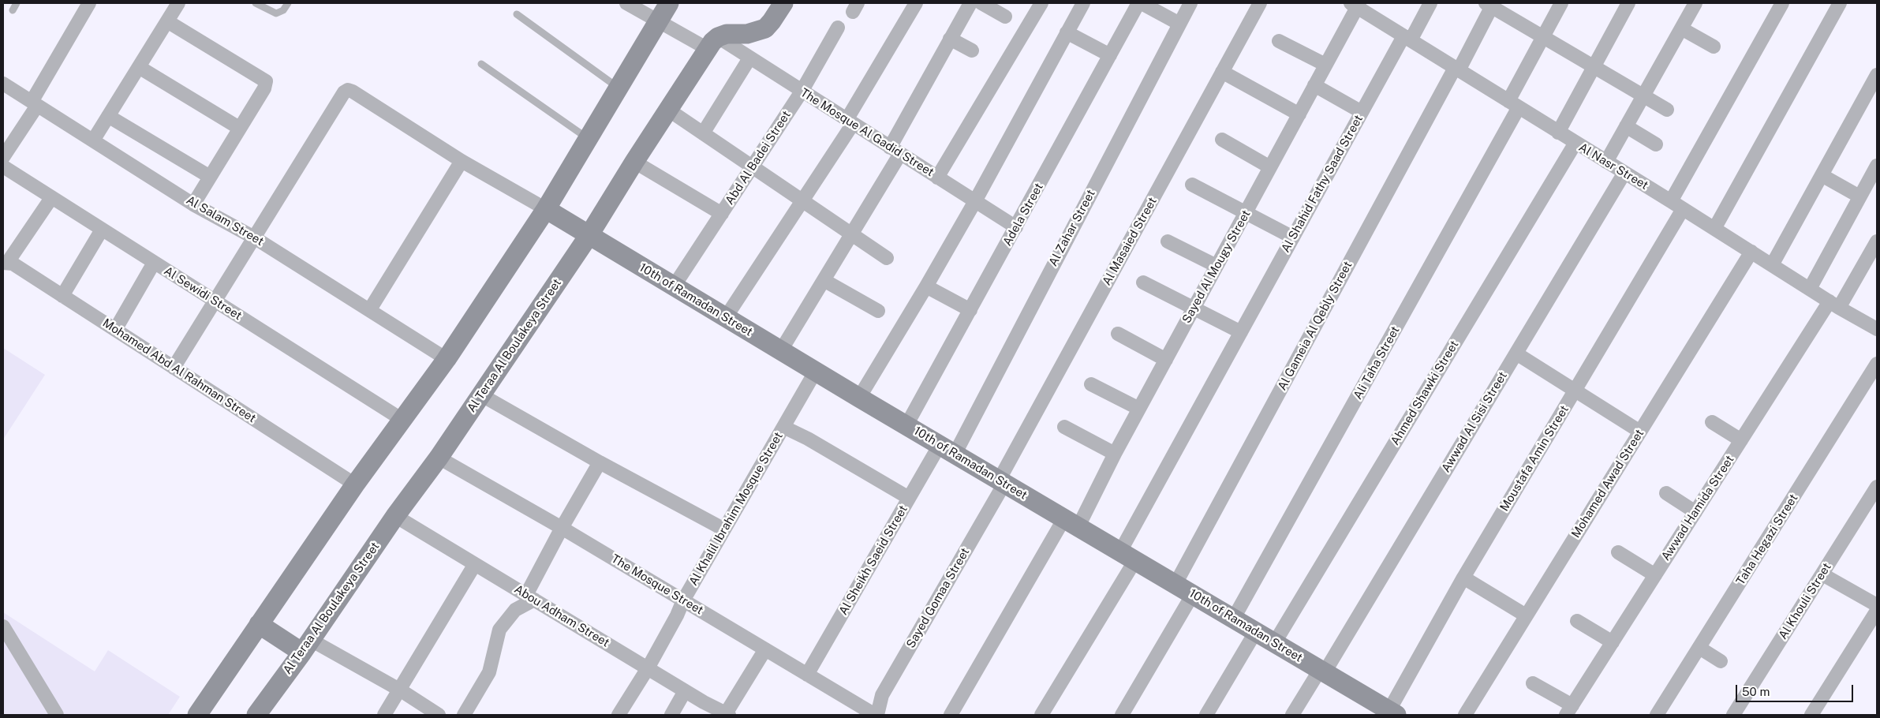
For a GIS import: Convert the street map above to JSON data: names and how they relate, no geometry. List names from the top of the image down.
{
  "streets": {
    "street": [
      "The Mosque Al Gadid Street",
      "Abd Al Badei Street",
      "Al Nasr Street",
      "Al Shahid Fathy Saad Street",
      "Adela Street",
      "Al Salam Street",
      "Al Zahar Street",
      "Al Masaied Street",
      "Sayed Al Mougy Street",
      "Al Sewidi Street",
      "10th of Ramadan Street",
      "Al Gameia Al Qebly Street",
      "Al Teraa Al Boulakeya Street",
      "Ali Taha Street",
      "Mohamed Abd Al Rahman Street",
      "Ahmed Shawki Street",
      "Awwad Al Sisi Street",
      "Moustafa Amin Street",
      "Mohamed Awad Street",
      "Awwad Hamida Street",
      "Al Khalil Ibrahim Mosque Street",
      "Taha Hegazi Street",
      "Al Sheikh Saeid Street",
      "The Mosque Street",
      "Sayed Gomaa Street",
      "Al Khouli Street",
      "Abou Adham Street"
    ]
  },
  "crossings": [
    ["The Mosque Al Gadid Street", "Abd Al Badei Street"],
    ["The Mosque Al Gadid Street", "Adela Street"],
    ["The Mosque Al Gadid Street", "Al Teraa Al Boulakeya Street"],
    ["Abd Al Badei Street", "10th of Ramadan Street"],
    ["Al Nasr Street", "Al Shahid Fathy Saad Street"],
    ["Al Nasr Street", "Sayed Al Mougy Street"],
    ["Al Nasr Street", "Al Gameia Al Qebly Street"],
    ["Al Nasr Street", "Ali Taha Street"],
    ["Al Nasr Street", "Ahmed Shawki Street"],
    ["Al Nasr Street", "Awwad Al Sisi Street"],
    ["Al Nasr Street", "Moustafa Amin Street"],
    ["Al Nasr Street", "Mohamed Awad Street"],
    ["Al Nasr Street", "Awwad Hamida Street"],
    ["Al Shahid Fathy Saad Street", "10th of Ramadan Street"],
    ["Adela Street", "10th of Ramadan Street"],
    ["Al Zahar Street", "10th of Ramadan Street"],
    ["Al Zahar Street", "Al Sheikh Saeid Street"],
    ["Al Masaied Street", "10th of Ramadan Street"],
    ["Al Masaied Street", "Sayed Gomaa Street"],
    ["Sayed Al Mougy Street", "10th of Ramadan Street"],
    ["10th of Ramadan Street", "Al Gameia Al Qebly Street"],
    ["10th of Ramadan Street", "Al Teraa Al Boulakeya Street"],
    ["10th of Ramadan Street", "Ali Taha Street"],
    ["10th of Ramadan Street", "Ahmed Shawki Street"],
    ["10th of Ramadan Street", "Awwad Al Sisi Street"],
    ["10th of Ramadan Street", "Moustafa Amin Street"],
    ["10th of Ramadan Street", "Al Khalil Ibrahim Mosque Street"],
    ["10th of Ramadan Street", "Al Sheikh Saeid Street"],
    ["10th of Ramadan Street", "Sayed Gomaa Street"],
    ["Al Teraa Al Boulakeya Street", "The Mosque Street"],
    ["Al Teraa Al Boulakeya Street", "Abou Adham Street"],
    ["Al Khalil Ibrahim Mosque Street", "The Mosque Street"],
    ["Al Khalil Ibrahim Mosque Street", "Abou Adham Street"],
    ["Al Sheikh Saeid Street", "The Mosque Street"],
    ["The Mosque Street", "Sayed Gomaa Street"]
  ],
  "scale_bar": "50 m"
}
